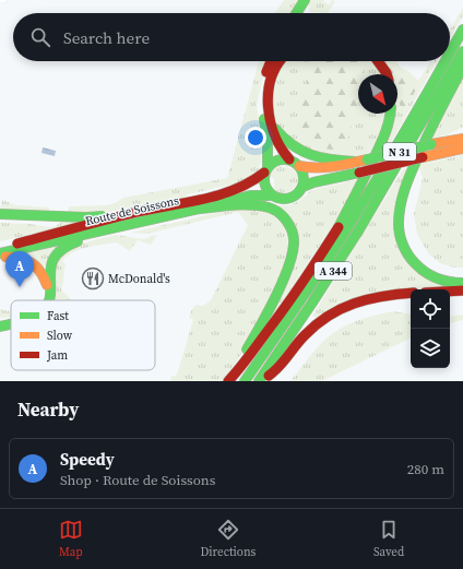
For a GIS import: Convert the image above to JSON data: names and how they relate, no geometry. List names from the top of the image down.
{
  "streets": {
    "main road": ["N 31", "Route de Soissons", "A 344"]
  },
  "crossings": [
    ["N 31", "Route de Soissons"]
  ],
  "places": {
    "restaurant": ["McDonald's"]
  },
  "legend": ["Fast", "Slow", "Jam"],
  "north": "bottom right",
  "page": {
    "search": "Search here",
    "pins": "A",
    "heading": "Nearby",
    "list": [
      {
        "mark": "A",
        "name": "Speedy",
        "note": "Shop · Route de Soissons",
        "value": "280 m"
      }
    ],
    "nav": ["Map", "Directions", "Saved"]
  }
}
